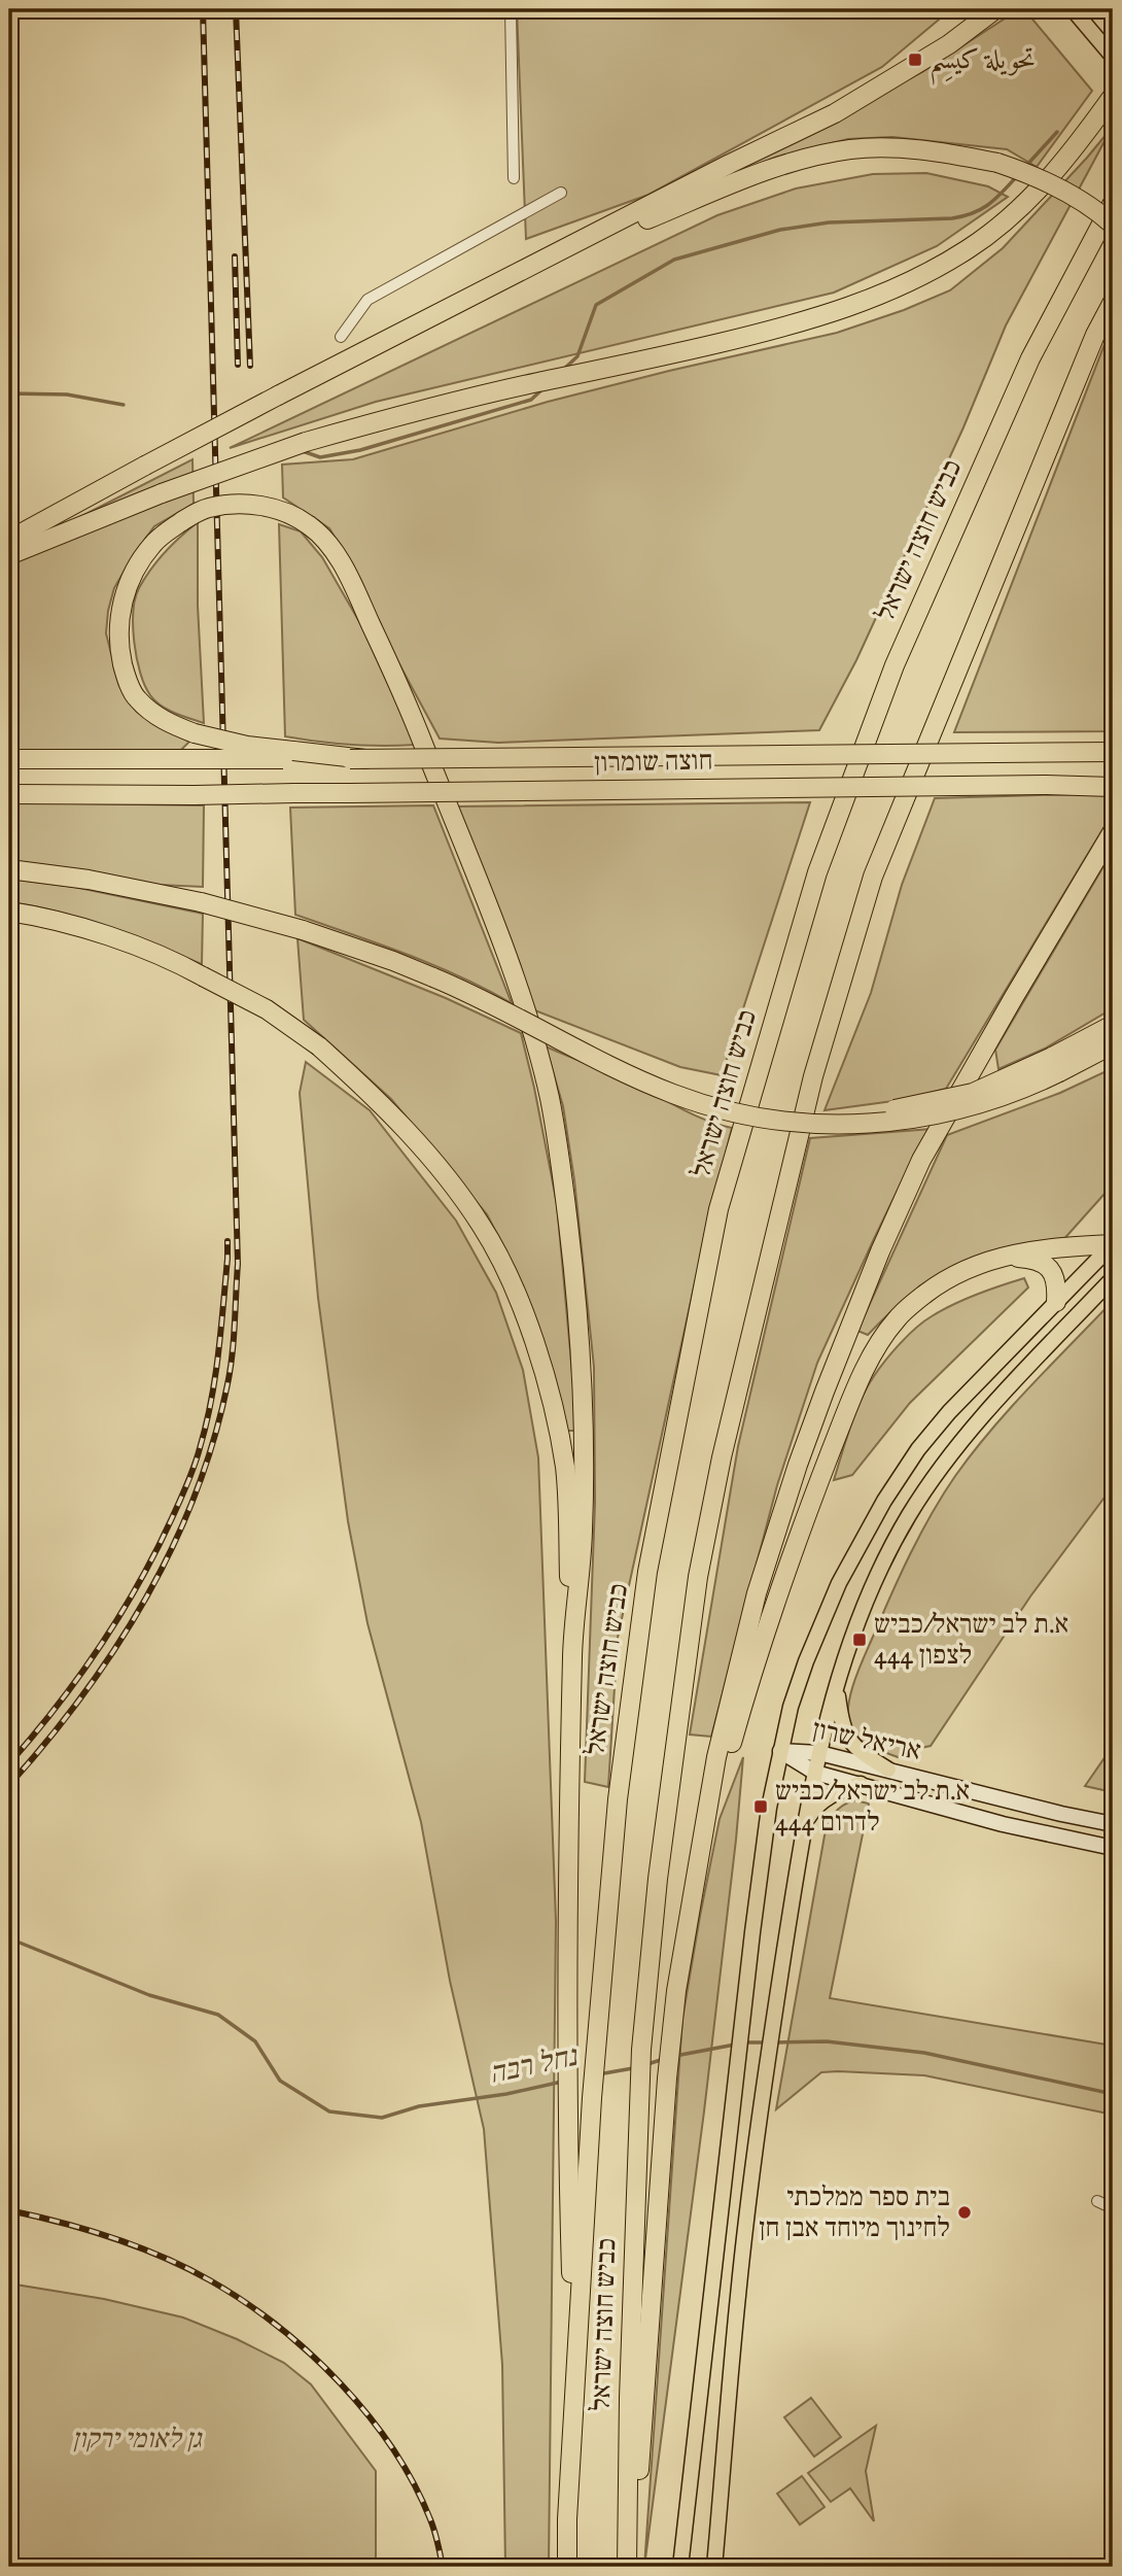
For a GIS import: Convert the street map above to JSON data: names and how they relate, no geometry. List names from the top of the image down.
{
  "streets": {
    "highway": ["כביש חוצה ישראל", "חוצה שומרון"],
    "main road": ["אריאל שרון"]
  },
  "water": ["נחל רבה"],
  "parks": ["גן לאומי ירקון"],
  "places": {
    "transit": ["تحويلة كيسِم", "א.ת לב ישראל/כביש 444 לצפון", "א.ת לב ישראל/כביש 444 לדרום"],
    "other": ["בית ספר ממלכתי לחינוך מיוחד אבן חן"]
  }
}
